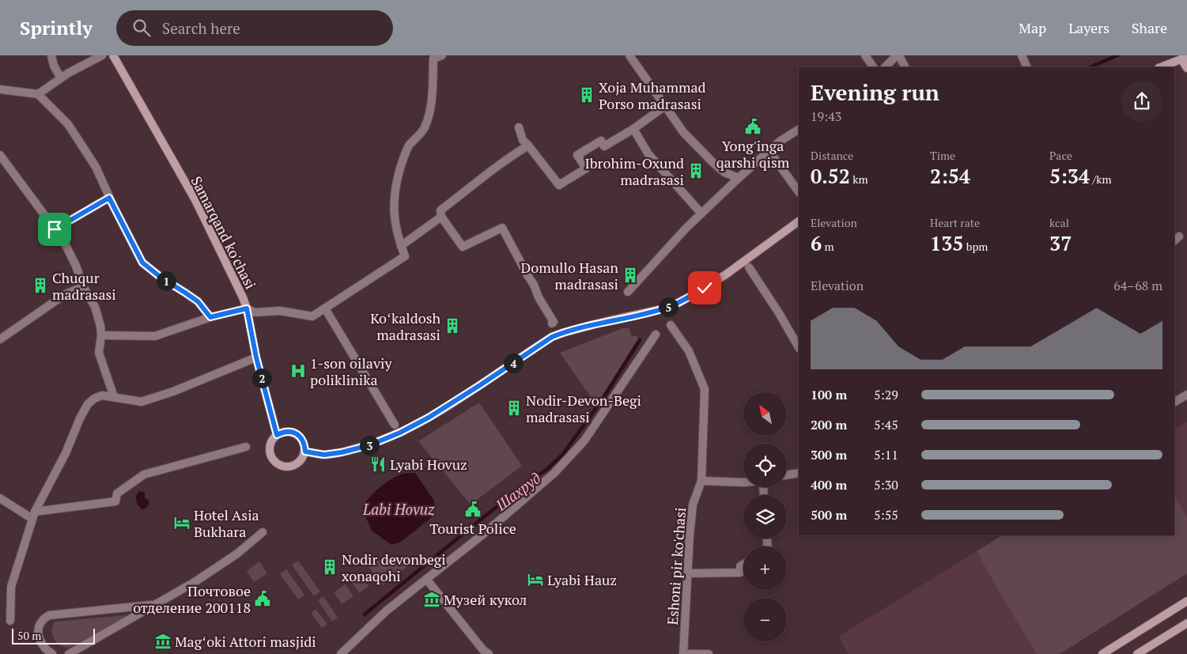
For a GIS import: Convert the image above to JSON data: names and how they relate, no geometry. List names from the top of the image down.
{
  "streets": {
    "main road": ["Samarqand ko'chasi"],
    "street": ["Eshoni pir ko'chasi"]
  },
  "water": ["Шахруд", "Labi Hovuz"],
  "places": {
    "building": [
      "Xoja Muhammad Porso madrasasi",
      "Ibrohim-Oxund madrasasi",
      "Domullo Hasan madrasasi",
      "Chuqur madrasasi",
      "Koʻkaldosh madrasasi",
      "Nodir-Devon-Begi madrasasi",
      "Nodir devonbegi xonaqohi"
    ],
    "public building": ["Yong'inga qarshi qism", "Tourist Police", "Почтовое отделение 200118"],
    "hospital": ["1-son oilaviy poliklinika"],
    "restaurant": ["Lyabi Hovuz"],
    "hotel": ["Hotel Asia Bukhara", "Lyabi Hauz"],
    "museum": ["Музей кукол", "Magʻoki Attori masjidi"]
  },
  "scale_bar": "50 m",
  "north": "top left",
  "page": {
    "header": "Sprintly",
    "search": "Search here",
    "nav": ["Map", "Layers", "Share"],
    "heading": ["Evening run", "19:43"],
    "stats": [
      ["Distance", "0.52 km"],
      ["Time", "2:54"],
      ["Pace", "5:34 /km"],
      ["Elevation", "6 m"],
      ["Heart rate", "135 bpm"],
      ["kcal", "37"]
    ],
    "chart": ["Elevation", "64–68 m"],
    "pins": [
      "1",
      "5",
      "4",
      "2",
      "3"
    ],
    "list": [
      {
        "name": "100 m",
        "note": "5:29"
      },
      {
        "name": "200 m",
        "note": "5:45"
      },
      {
        "name": "300 m",
        "note": "5:11"
      },
      {
        "name": "400 m",
        "note": "5:30"
      },
      {
        "name": "500 m",
        "note": "5:55"
      }
    ],
    "map_buttons": ["+", "−"],
    "scale": "50 m"
  }
}
